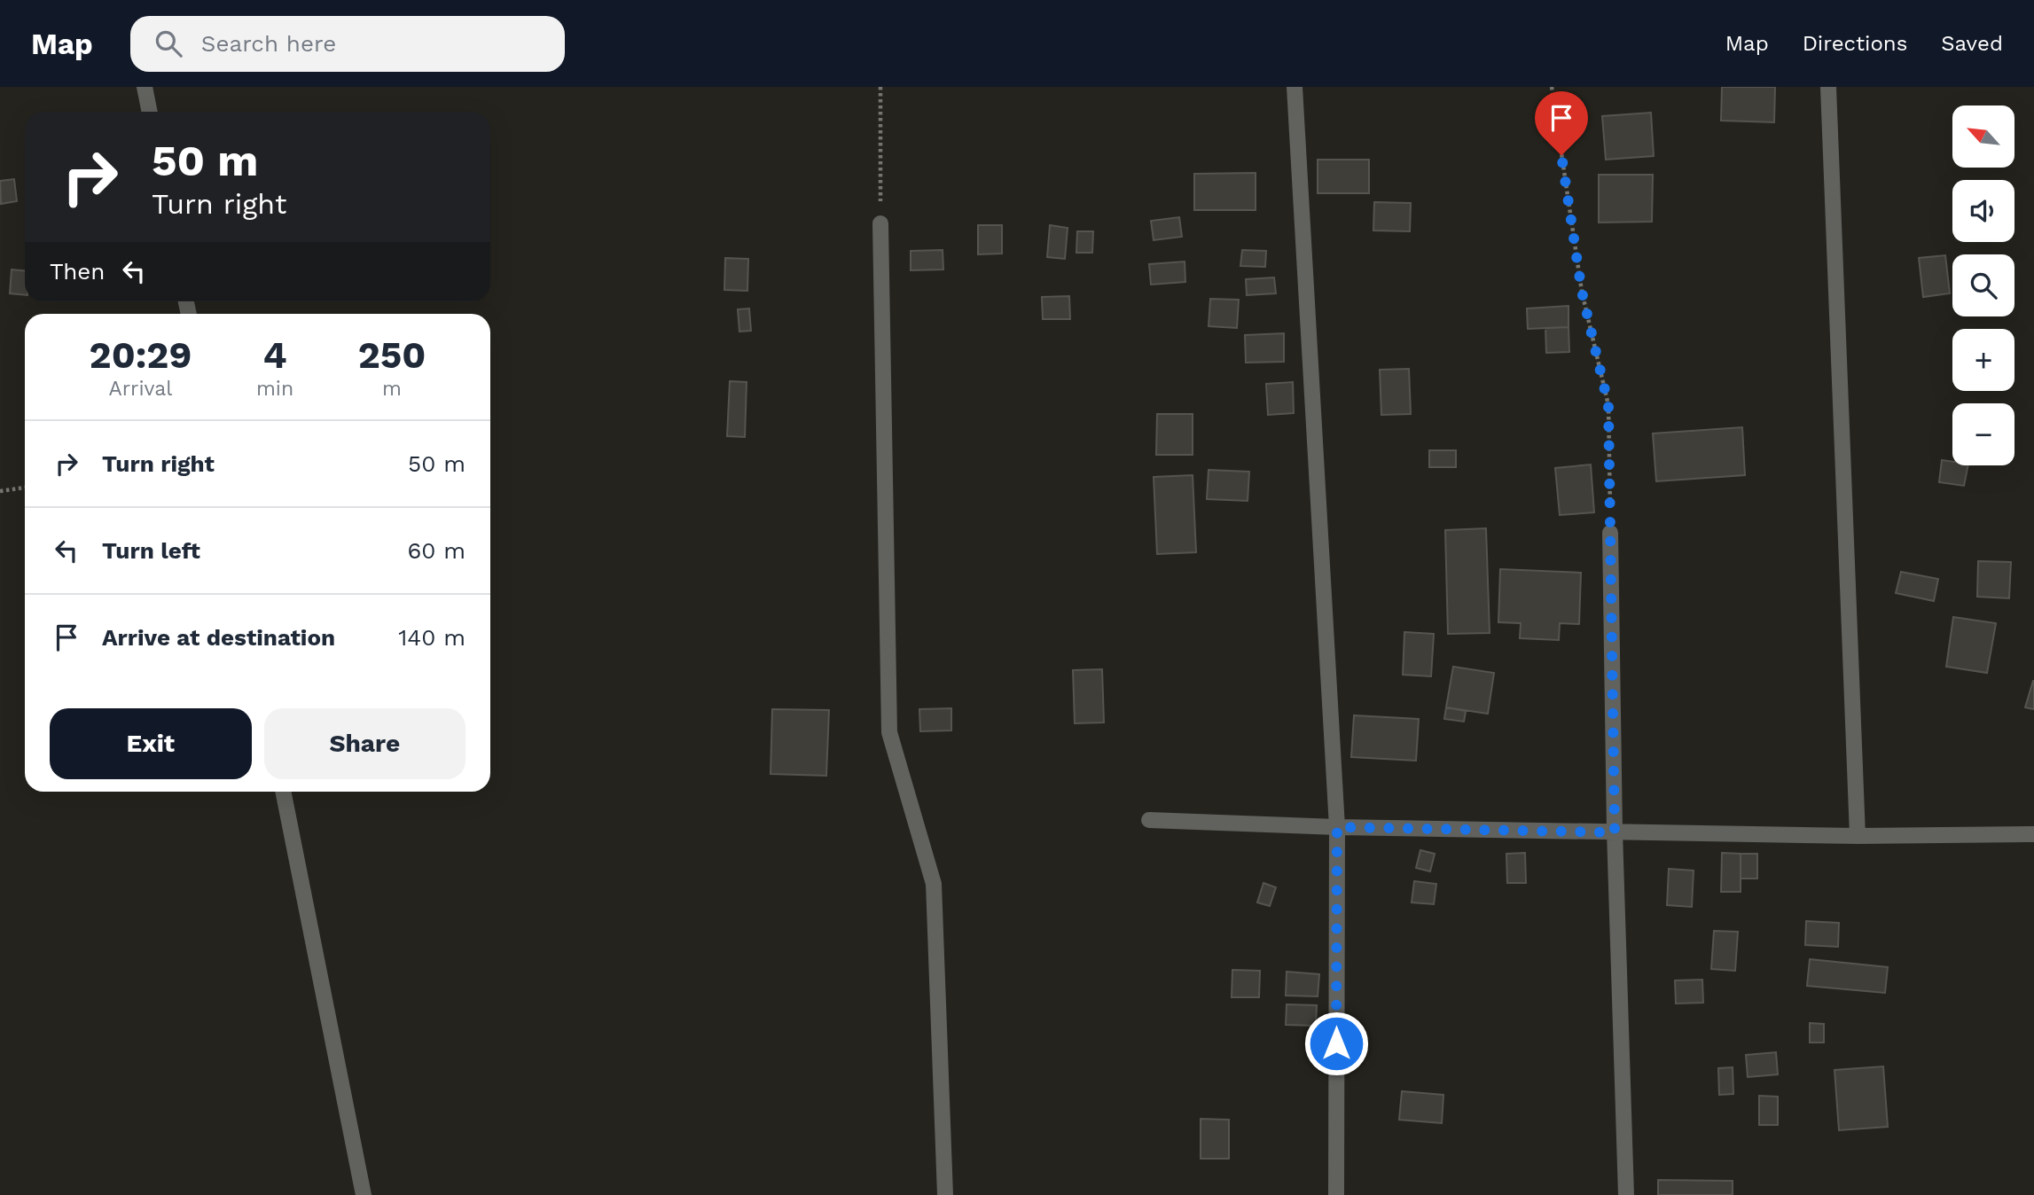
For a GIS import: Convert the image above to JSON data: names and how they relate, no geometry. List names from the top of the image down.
{
  "north": "top left",
  "page": {
    "header": "Map",
    "search": "Search here",
    "nav": ["Map", "Directions", "Saved"],
    "map_buttons": ["+", "−"],
    "turn": ["50 m", "Turn right"],
    "then": "Then",
    "eta": [
      "20:29",
      "Arrival",
      "4",
      "min",
      "250",
      "m"
    ],
    "list": [
      {
        "name": "Turn right",
        "value": "50 m"
      },
      {
        "name": "Turn left",
        "value": "60 m"
      },
      {
        "name": "Arrive at destination",
        "value": "140 m"
      }
    ],
    "buttons": ["Exit", "Share"]
  }
}
